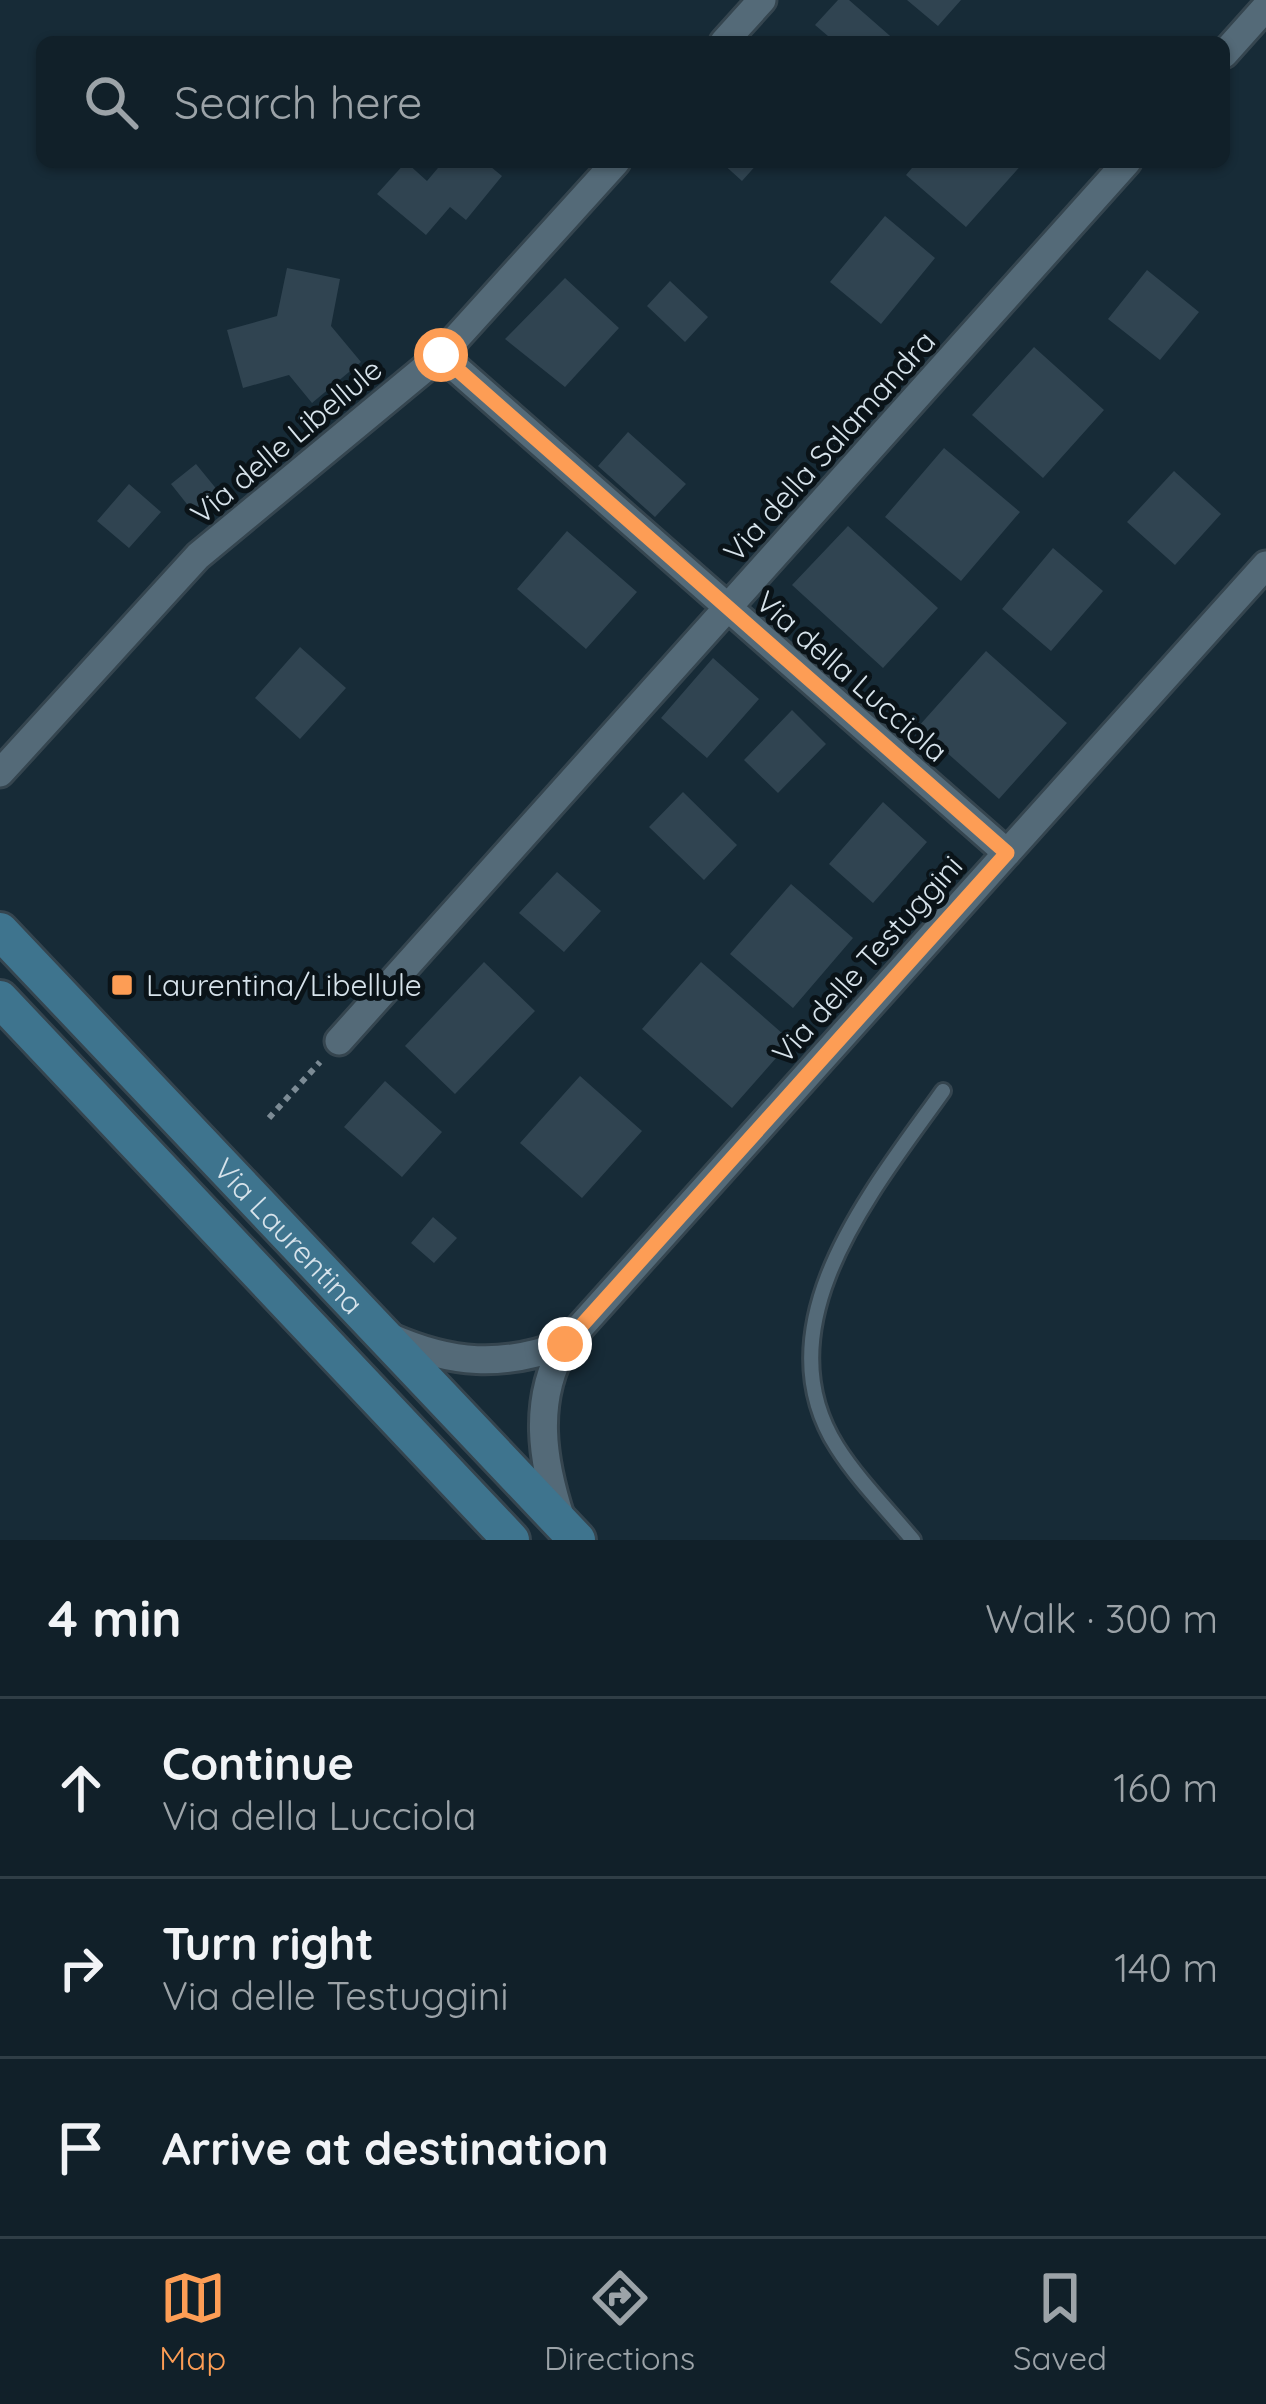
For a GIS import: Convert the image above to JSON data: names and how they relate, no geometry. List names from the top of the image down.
{
  "streets": {
    "main road": ["Via Laurentina"],
    "street": [
      "Via delle Libellule",
      "Via della Salamandra",
      "Via della Lucciola",
      "Via delle Testuggini"
    ]
  },
  "crossings": [
    ["Via delle Libellule", "Via della Lucciola"],
    ["Via della Salamandra", "Via della Lucciola"],
    ["Via della Lucciola", "Via delle Testuggini"]
  ],
  "places": {
    "transit": ["Laurentina/Libellule"]
  },
  "page": {
    "search": "Search here",
    "heading": ["4 min", "Walk · 300 m"],
    "list": [
      ["Continue", "Via della Lucciola", "160 m"],
      ["Turn right", "Via delle Testuggini", "140 m"],
      "Arrive at destination"
    ],
    "nav": ["Map", "Directions", "Saved"]
  }
}
